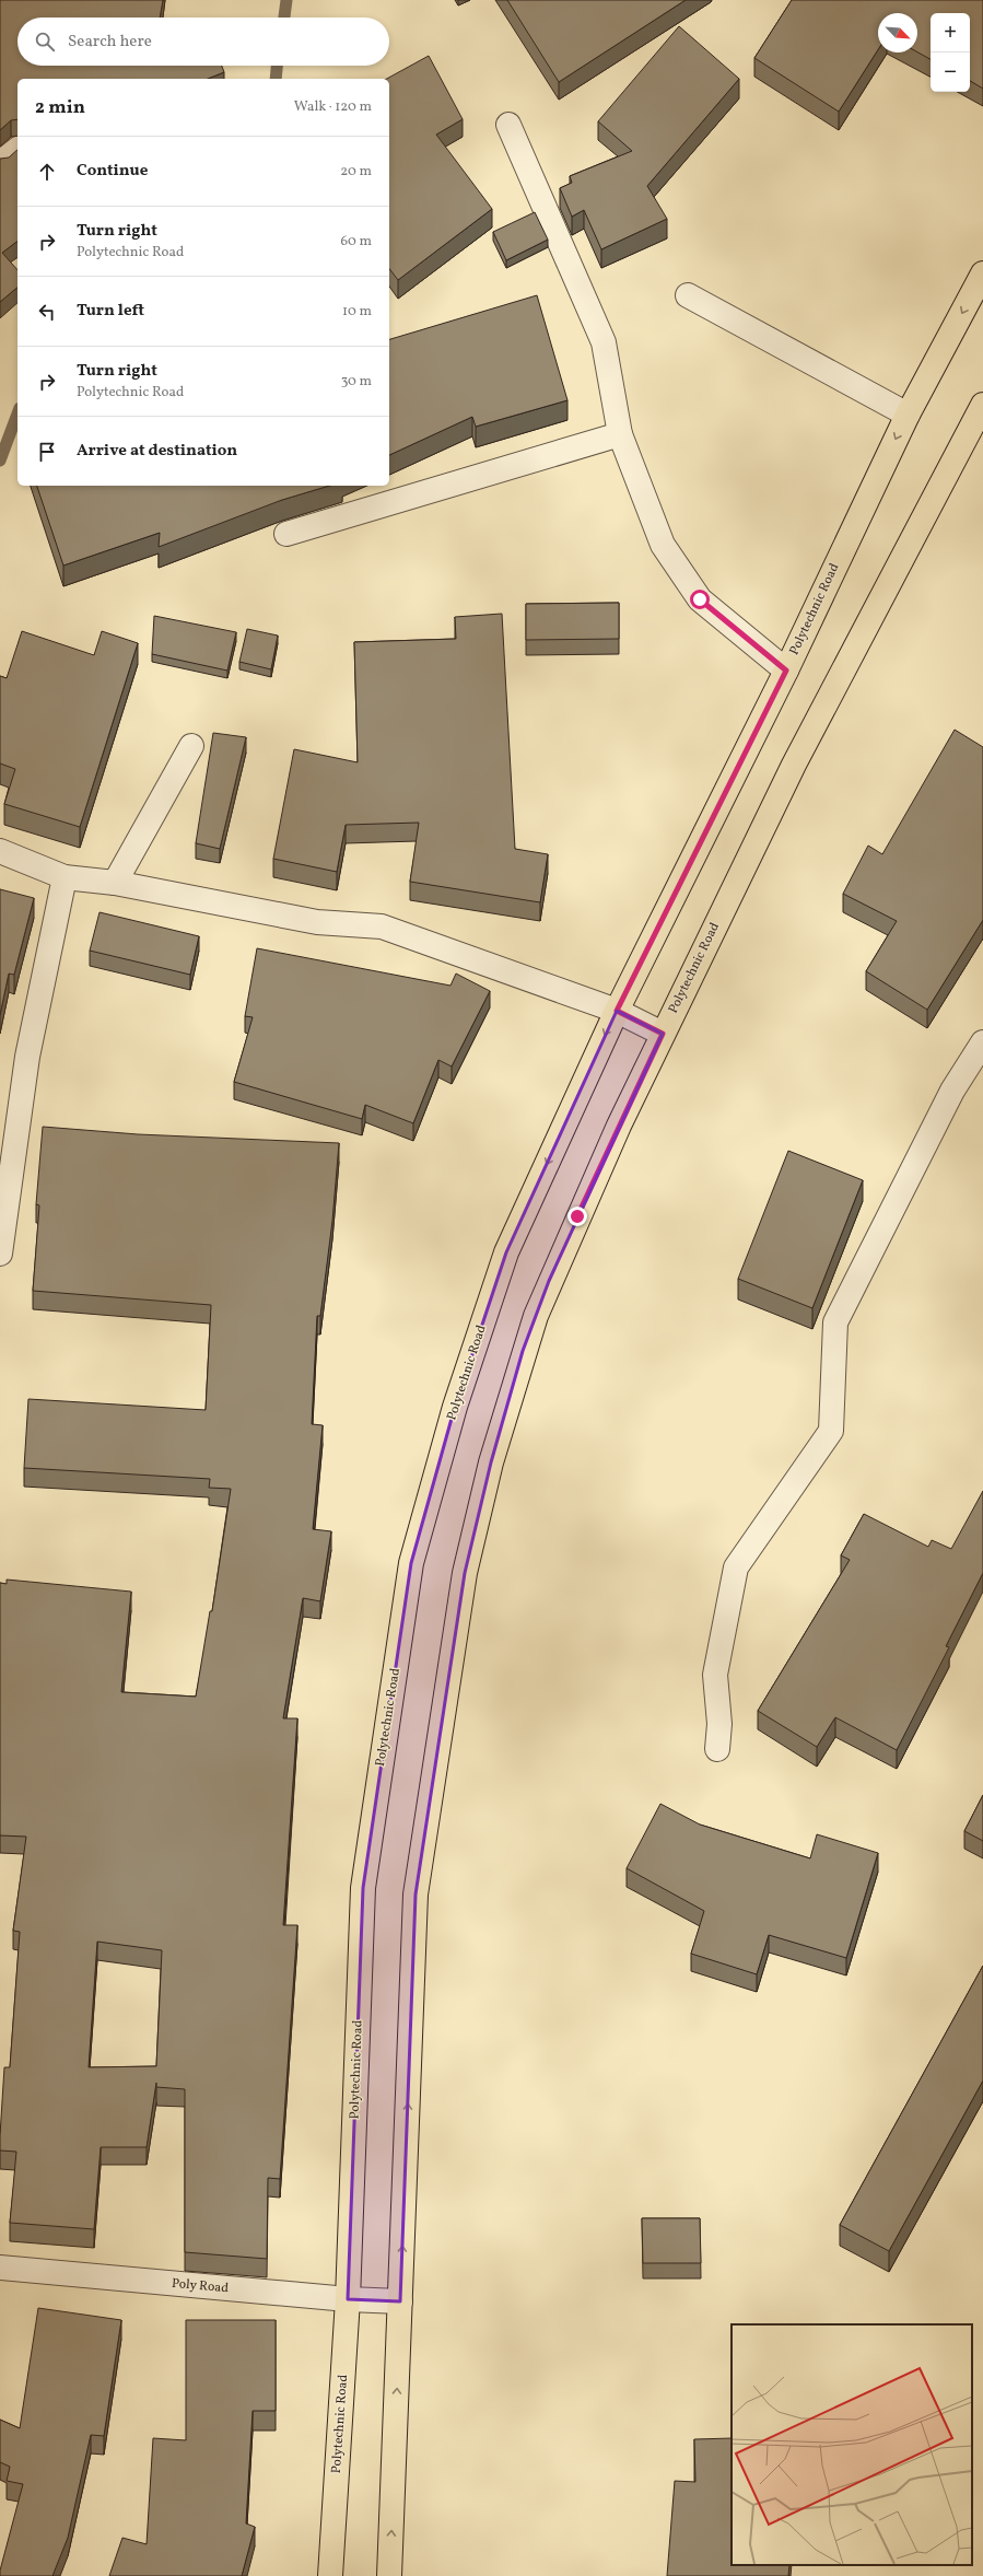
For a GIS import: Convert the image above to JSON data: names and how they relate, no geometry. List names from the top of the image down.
{
  "streets": {
    "main road": ["Polytechnic Road"],
    "street": ["Poly Road"]
  },
  "crossings": [
    ["Polytechnic Road", "Poly Road"]
  ],
  "north": "bottom right",
  "page": {
    "map_buttons": ["+", "−"],
    "search": "Search here",
    "heading": ["2 min", "Walk · 120 m"],
    "list": [
      ["Continue", "20 m"],
      ["Turn right", "Polytechnic Road", "60 m"],
      ["Turn left", "10 m"],
      ["Turn right", "Polytechnic Road", "30 m"],
      "Arrive at destination"
    ]
  }
}
